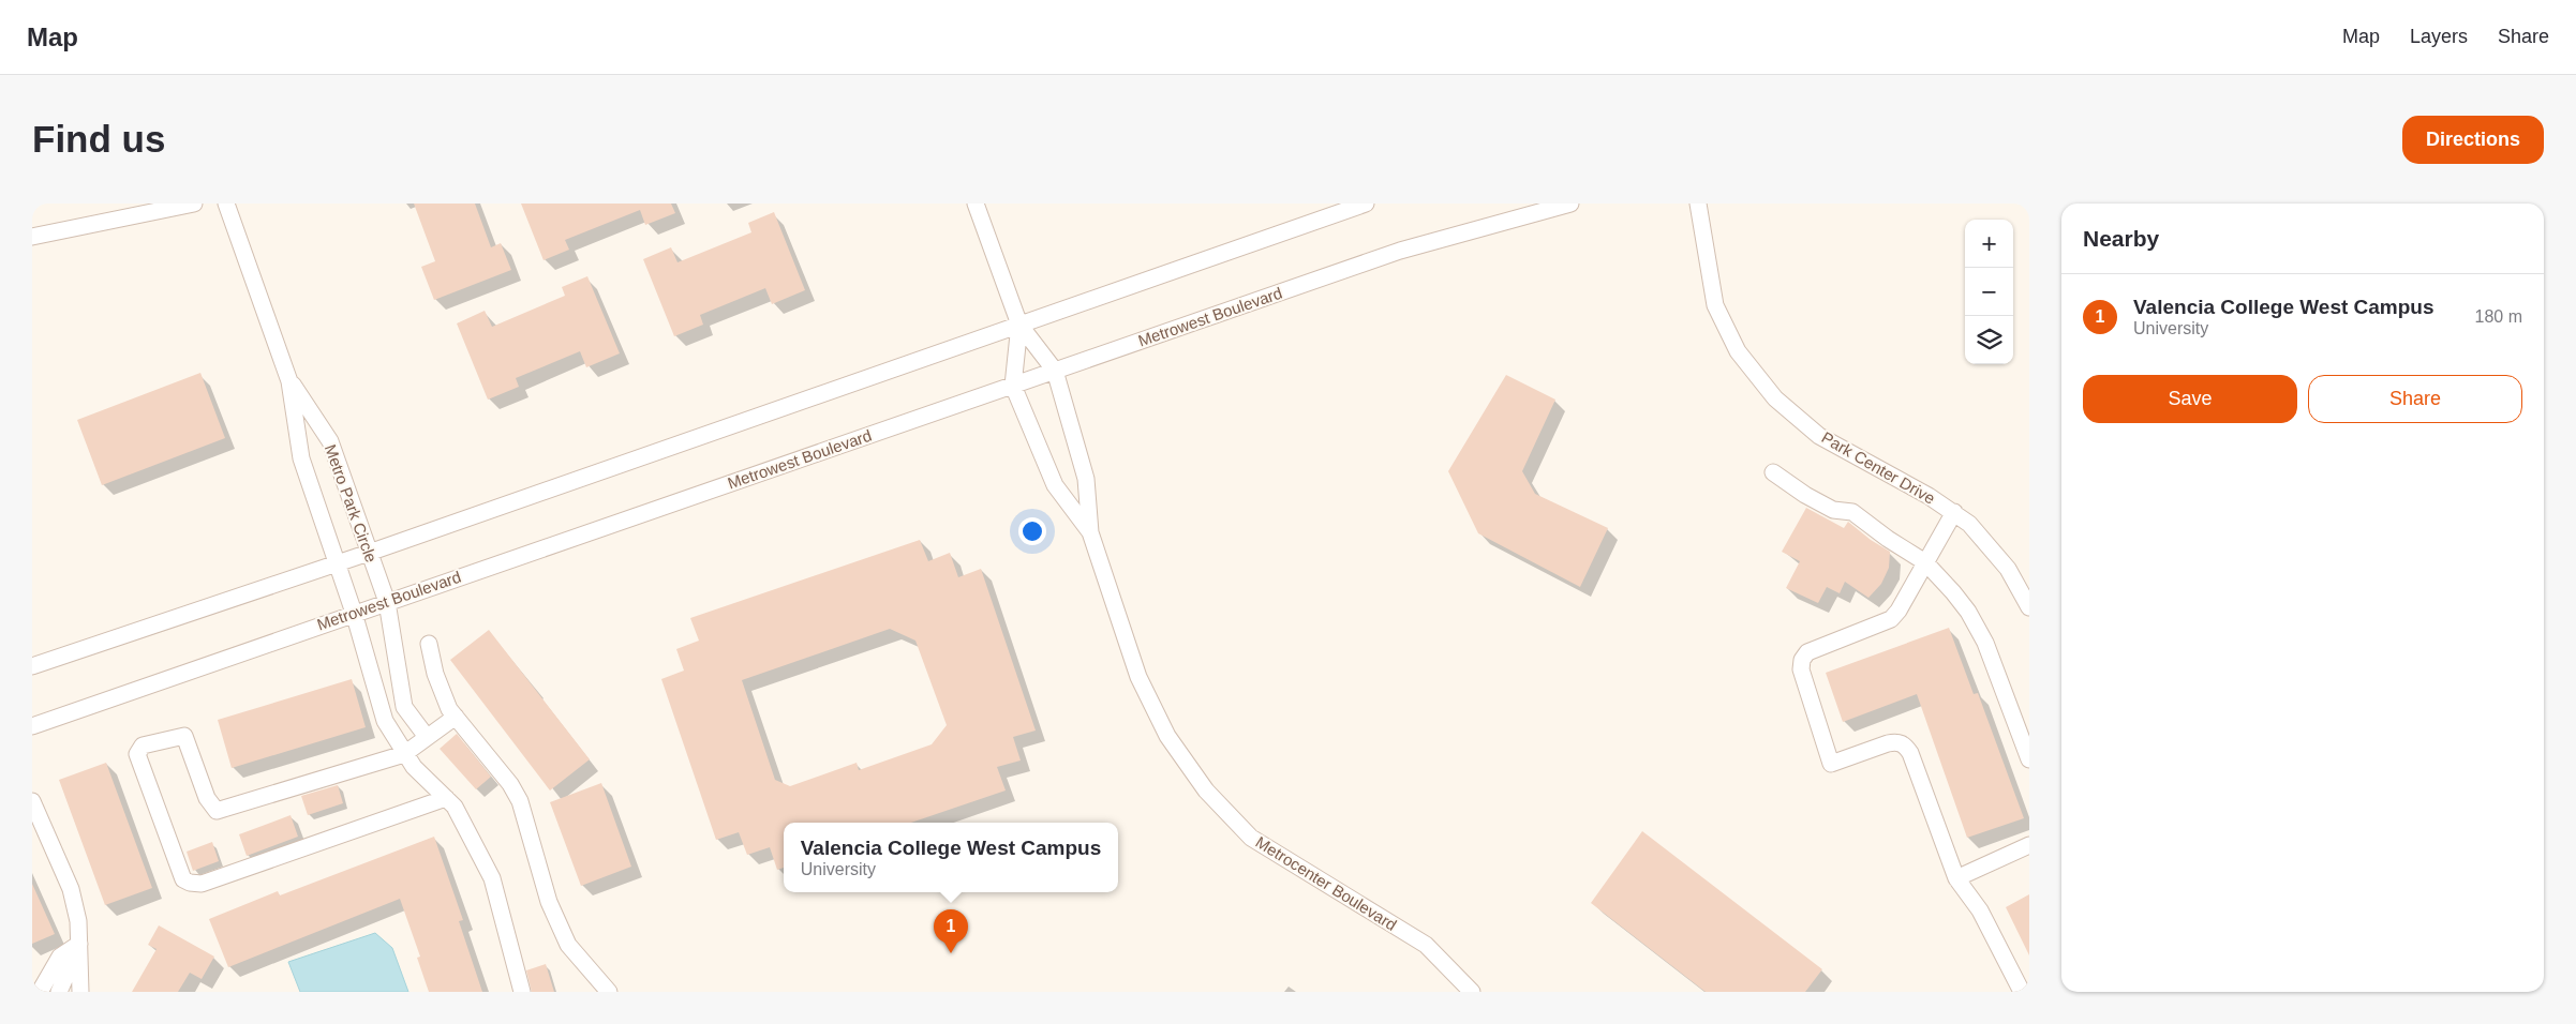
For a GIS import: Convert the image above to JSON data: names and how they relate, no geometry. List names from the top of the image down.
{
  "streets": {
    "street": [
      "Metrowest Boulevard",
      "Park Center Drive",
      "Metro Park Circle",
      "Metrocenter Boulevard"
    ]
  },
  "crossings": [
    ["Metrowest Boulevard", "Metro Park Circle"],
    ["Metrowest Boulevard", "Metrocenter Boulevard"]
  ],
  "page": {
    "header": "Map",
    "nav": ["Map", "Layers", "Share"],
    "buttons": [
      "Directions",
      ["Save", "Share"]
    ],
    "title": "Find us",
    "heading": "Nearby",
    "map_buttons": ["+", "−"],
    "list": [
      {
        "mark": "1",
        "name": "Valencia College West Campus",
        "note": "University",
        "value": "180 m"
      }
    ],
    "popup": ["Valencia College West Campus", "University"],
    "pins": "1"
  }
}
